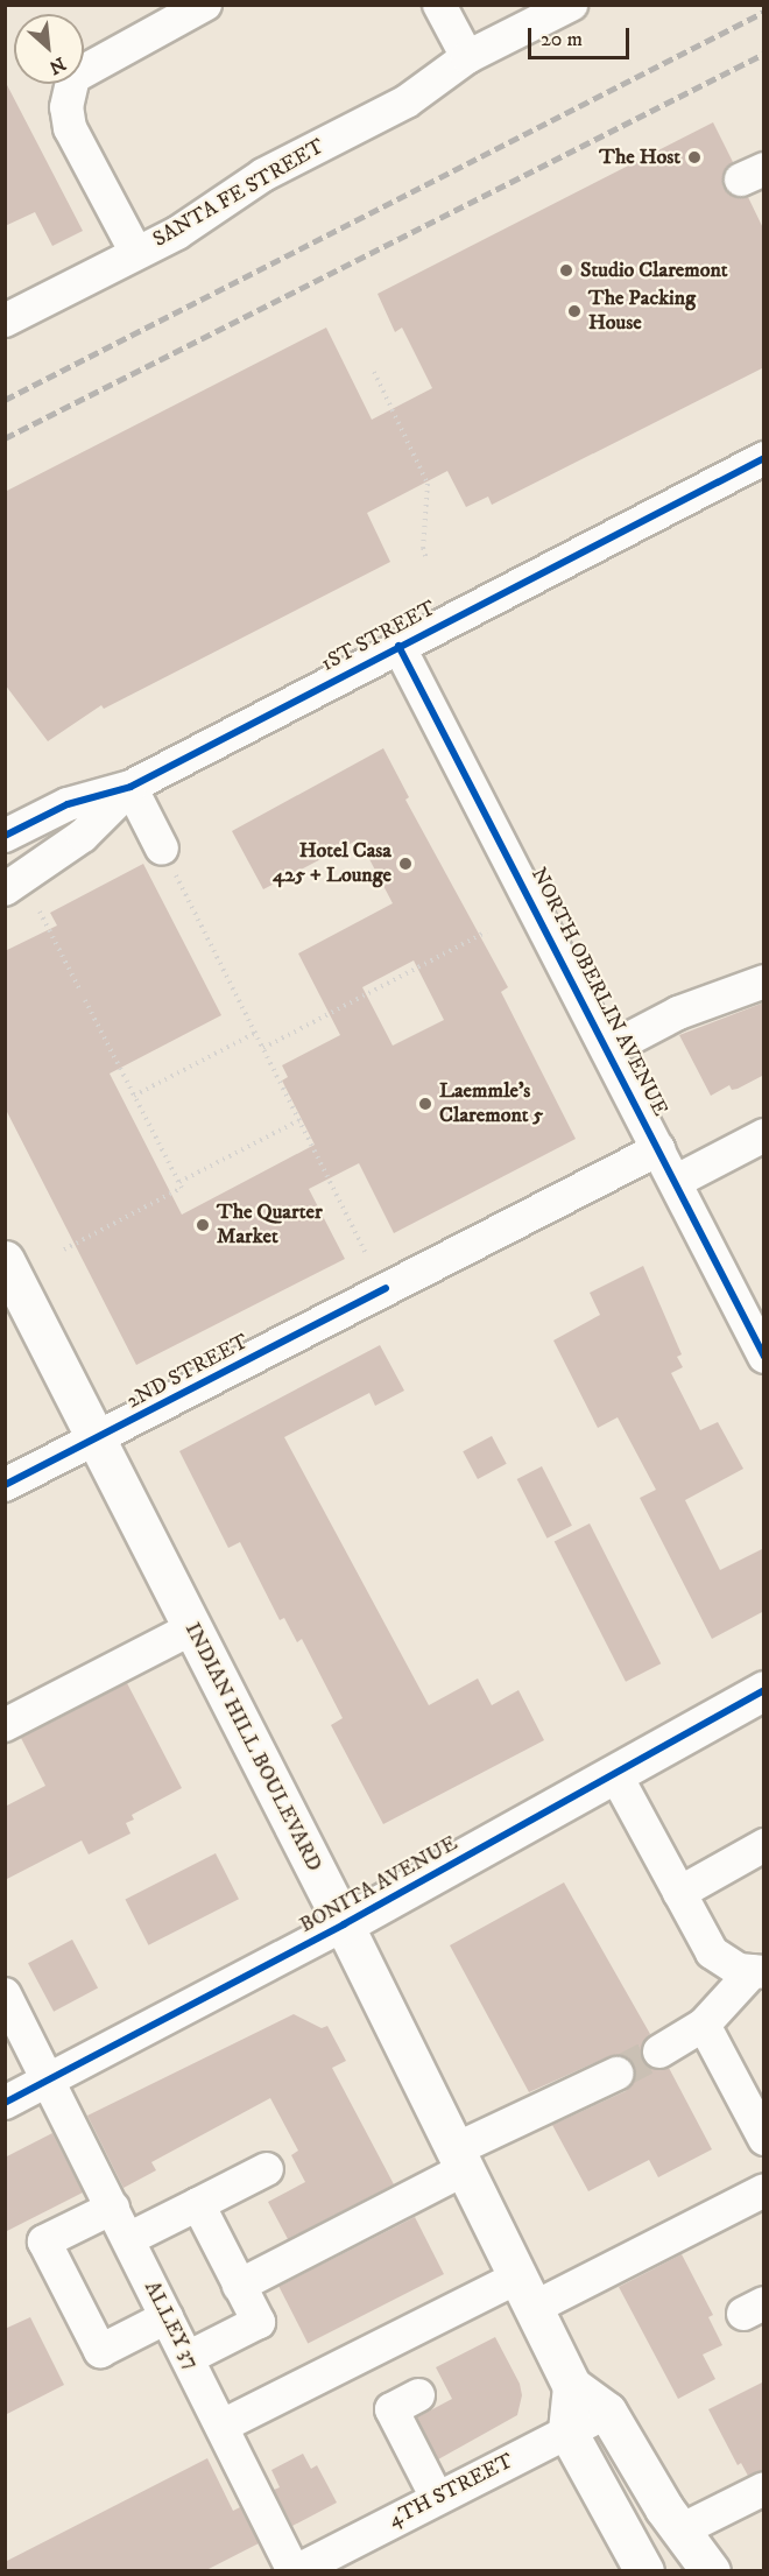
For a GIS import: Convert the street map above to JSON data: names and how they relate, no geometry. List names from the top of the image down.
{
  "streets": {
    "main road": ["INDIAN HILL BOULEVARD", "BONITA AVENUE"],
    "street": [
      "SANTA FE STREET",
      "1ST STREET",
      "NORTH OBERLIN AVENUE",
      "2ND STREET",
      "ALLEY 37",
      "4TH STREET"
    ]
  },
  "crossings": [
    ["1ST STREET", "NORTH OBERLIN AVENUE"],
    ["NORTH OBERLIN AVENUE", "2ND STREET"],
    ["2ND STREET", "INDIAN HILL BOULEVARD"],
    ["INDIAN HILL BOULEVARD", "BONITA AVENUE"],
    ["INDIAN HILL BOULEVARD", "4TH STREET"],
    ["BONITA AVENUE", "ALLEY 37"],
    ["ALLEY 37", "4TH STREET"]
  ],
  "places": [
    "The Host",
    "Studio Claremont",
    "The Packing House",
    "Hotel Casa 425 + Lounge",
    "Laemmle's Claremont 5",
    "The Quarter Market"
  ],
  "scale_bar": "20 m",
  "north": "bottom right"
}
